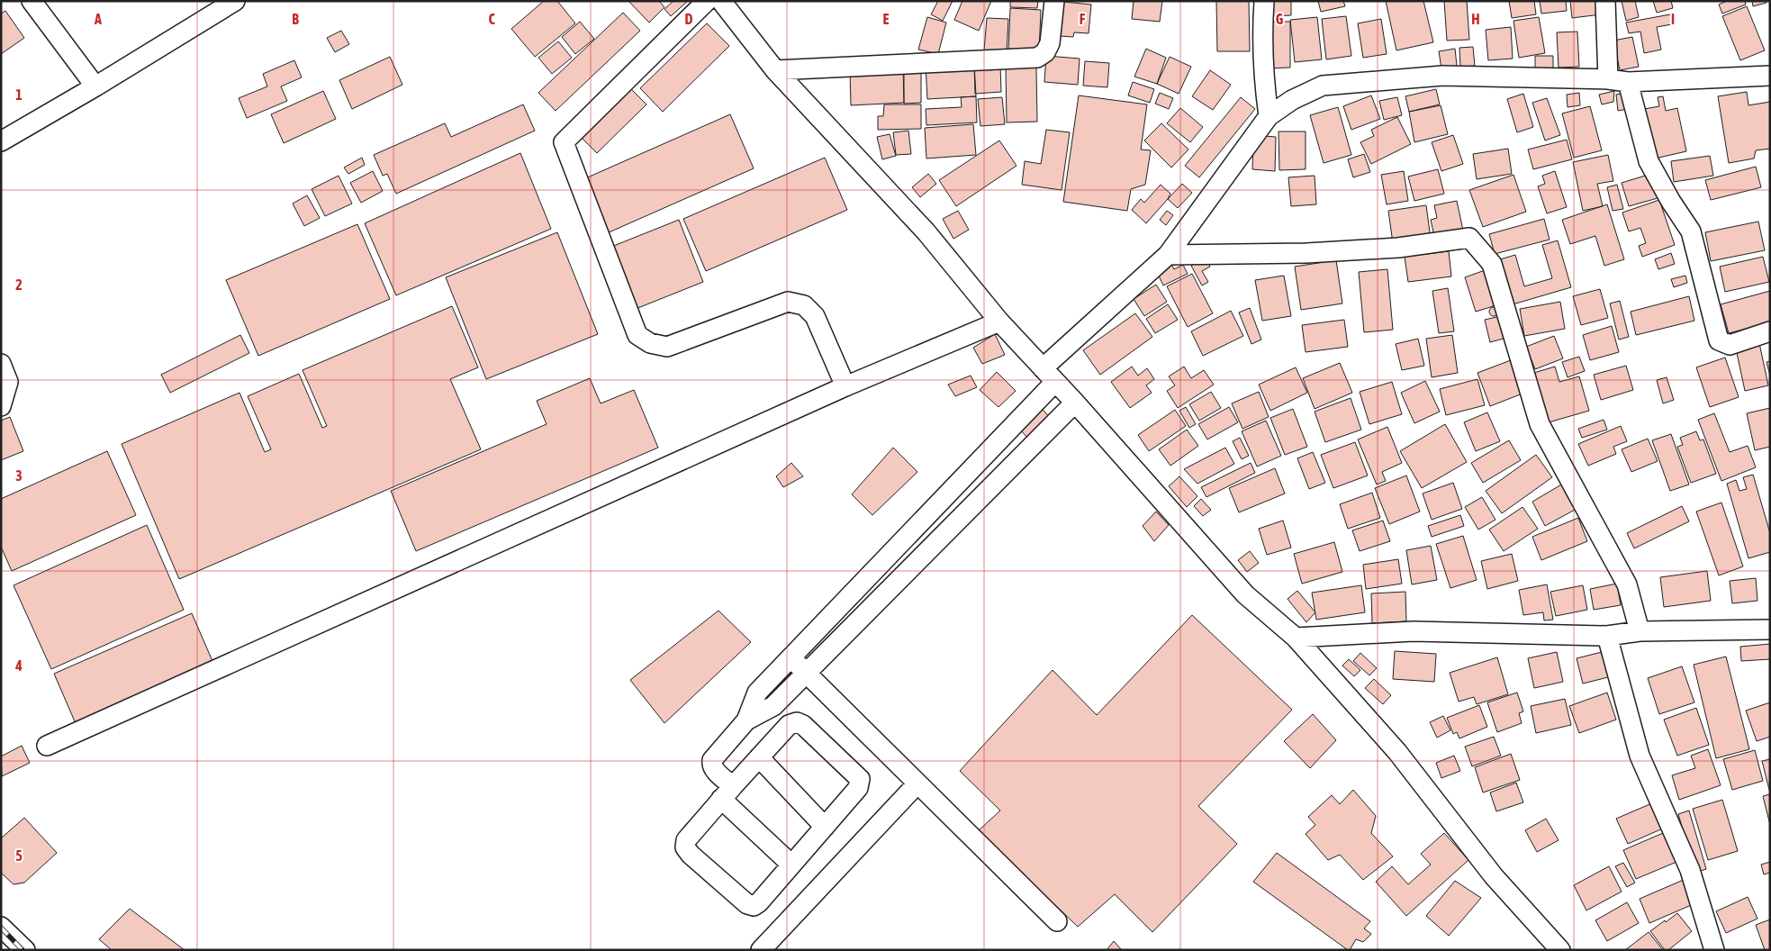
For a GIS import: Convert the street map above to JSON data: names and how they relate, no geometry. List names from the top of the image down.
{
  "grid": {
    "columns": [
      "A",
      "B",
      "C",
      "D",
      "E",
      "F",
      "G",
      "H",
      "I"
    ],
    "rows": [
      "1",
      "2",
      "3",
      "4",
      "5"
    ]
  }
}
